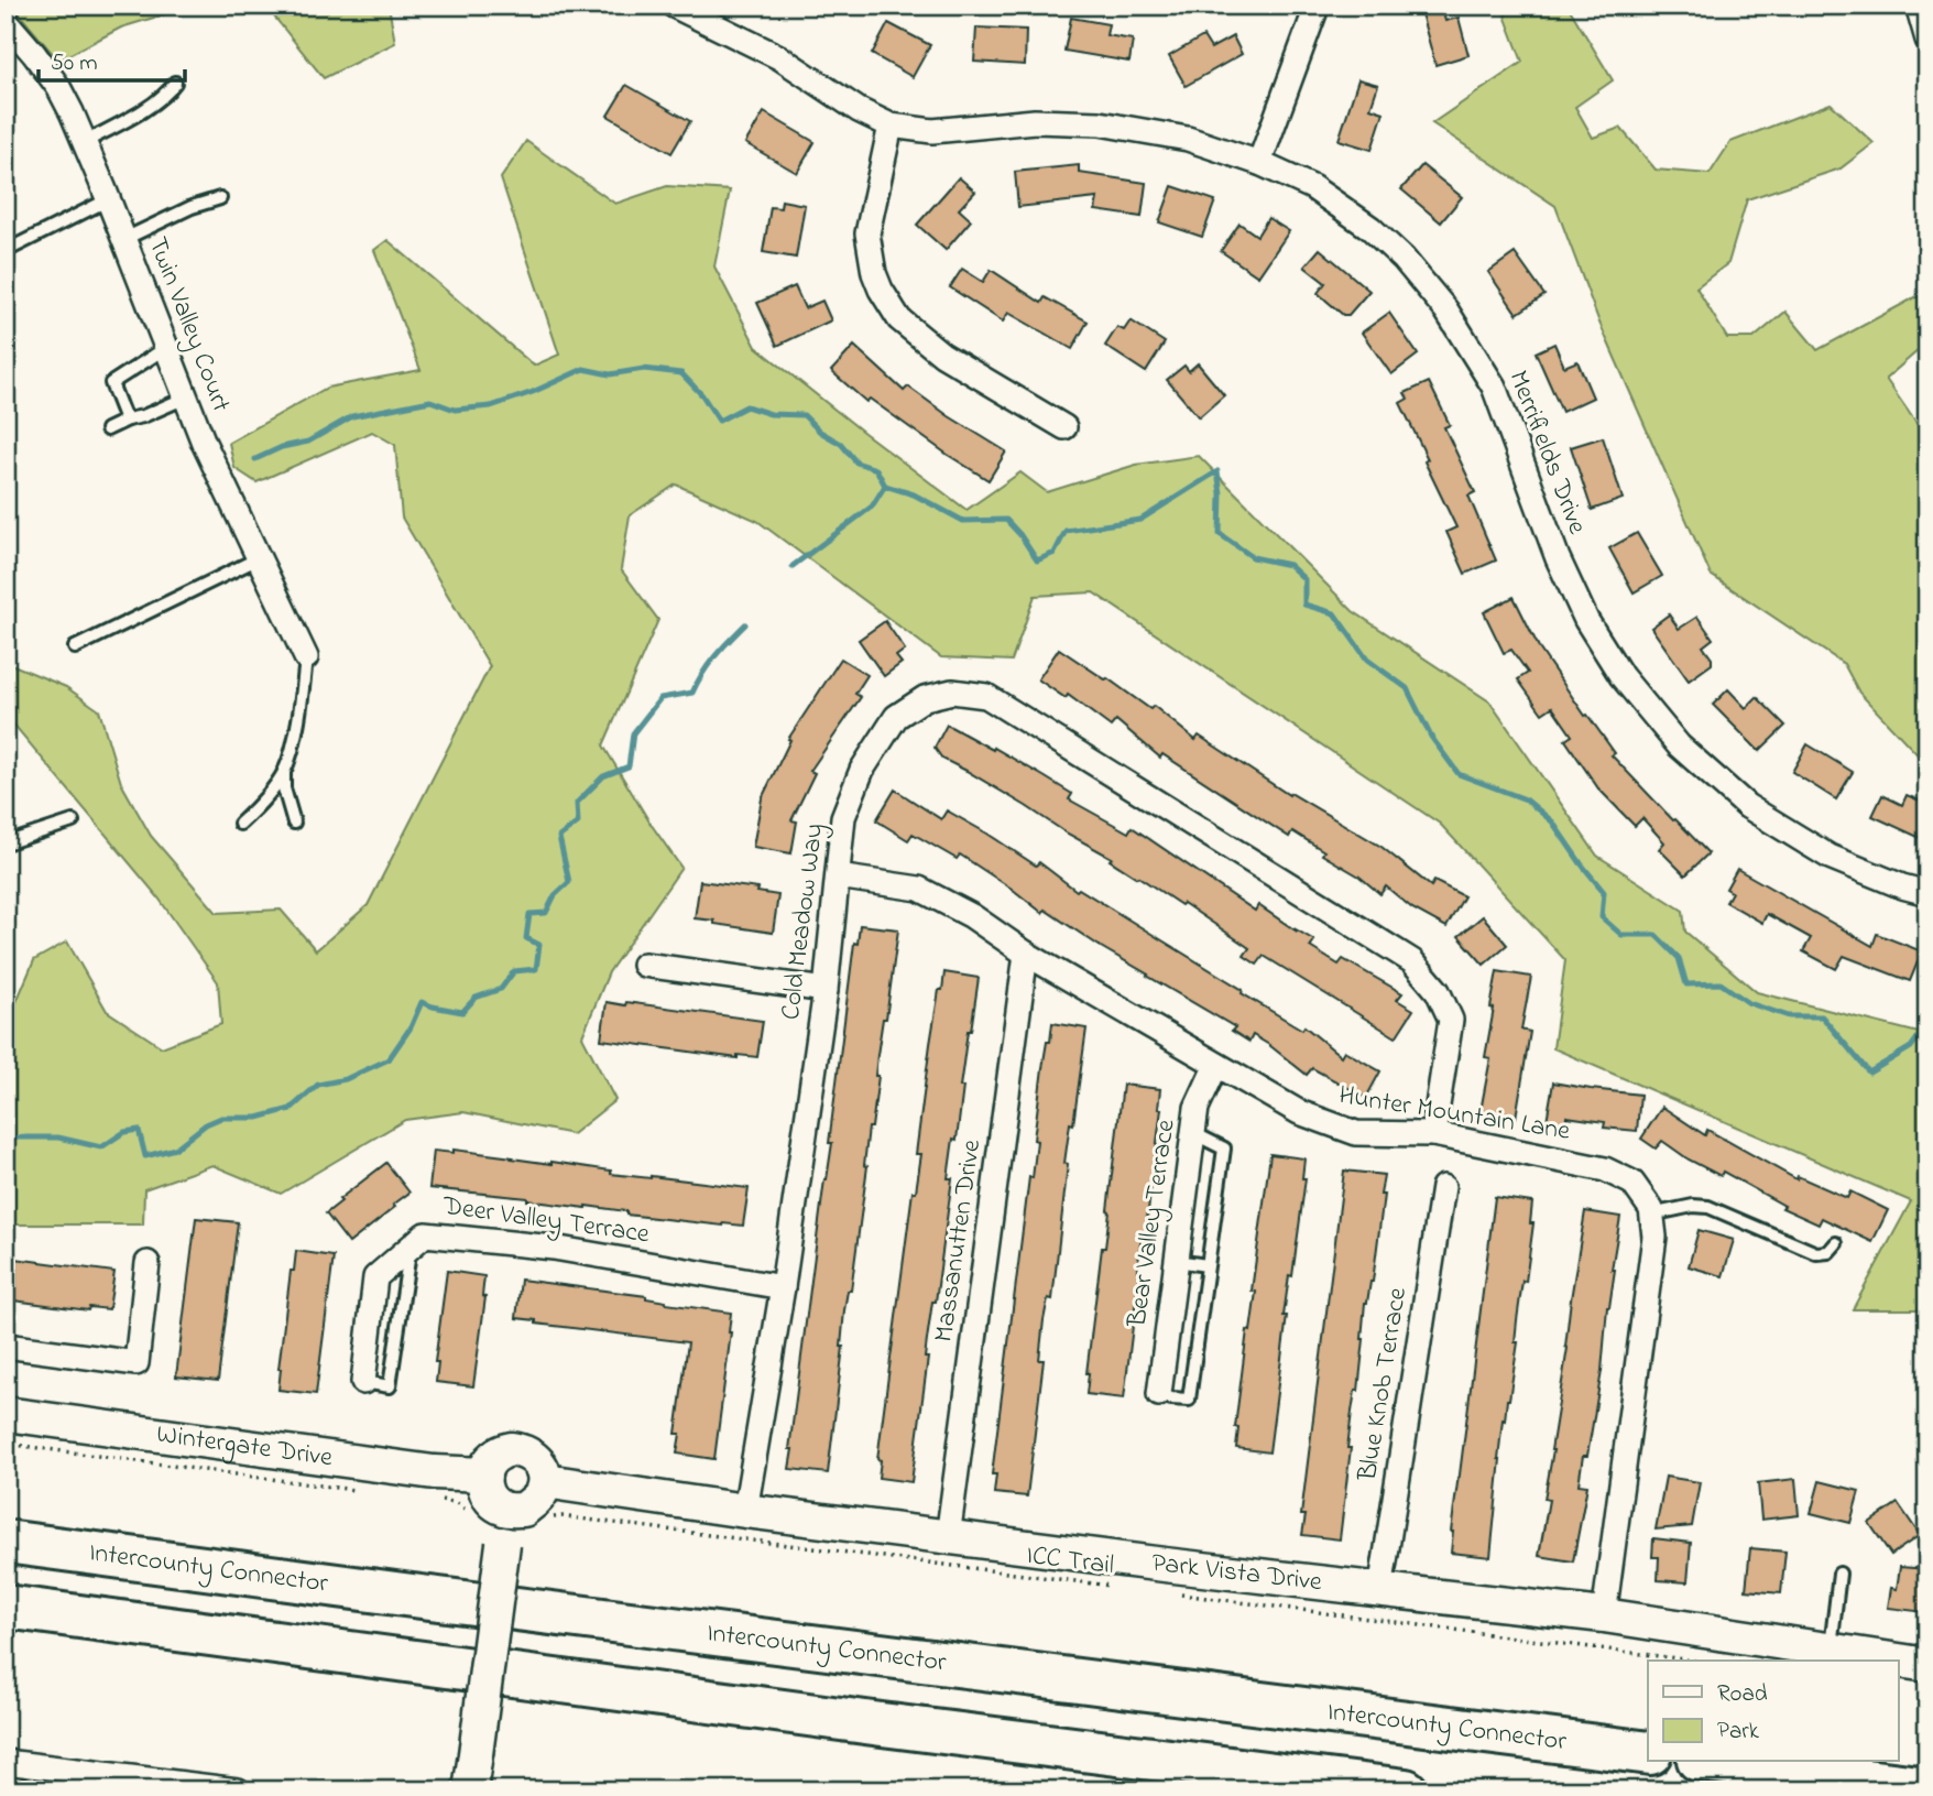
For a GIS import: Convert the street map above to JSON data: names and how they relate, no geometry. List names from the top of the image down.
{
  "streets": {
    "highway": ["Intercounty Connector"],
    "street": [
      "Twin Valley Court",
      "Merrifields Drive",
      "Cold Meadow Way",
      "Hunter Mountain Lane",
      "Deer Valley Terrace",
      "Bear Valley Terrace",
      "Massanutten Drive",
      "Blue Knob Terrace",
      "Wintergate Drive",
      "Park Vista Drive"
    ],
    "path": ["ICC Trail"]
  },
  "crossings": [
    ["Cold Meadow Way", "Hunter Mountain Lane"],
    ["Cold Meadow Way", "Deer Valley Terrace"],
    ["Cold Meadow Way", "Park Vista Drive"],
    ["Hunter Mountain Lane", "Bear Valley Terrace"],
    ["Hunter Mountain Lane", "Massanutten Drive"],
    ["Hunter Mountain Lane", "Park Vista Drive"],
    ["Massanutten Drive", "Park Vista Drive"],
    ["Blue Knob Terrace", "Park Vista Drive"],
    ["Wintergate Drive", "Park Vista Drive"]
  ],
  "legend": ["Road", "Park"],
  "scale_bar": "50 m"
}
